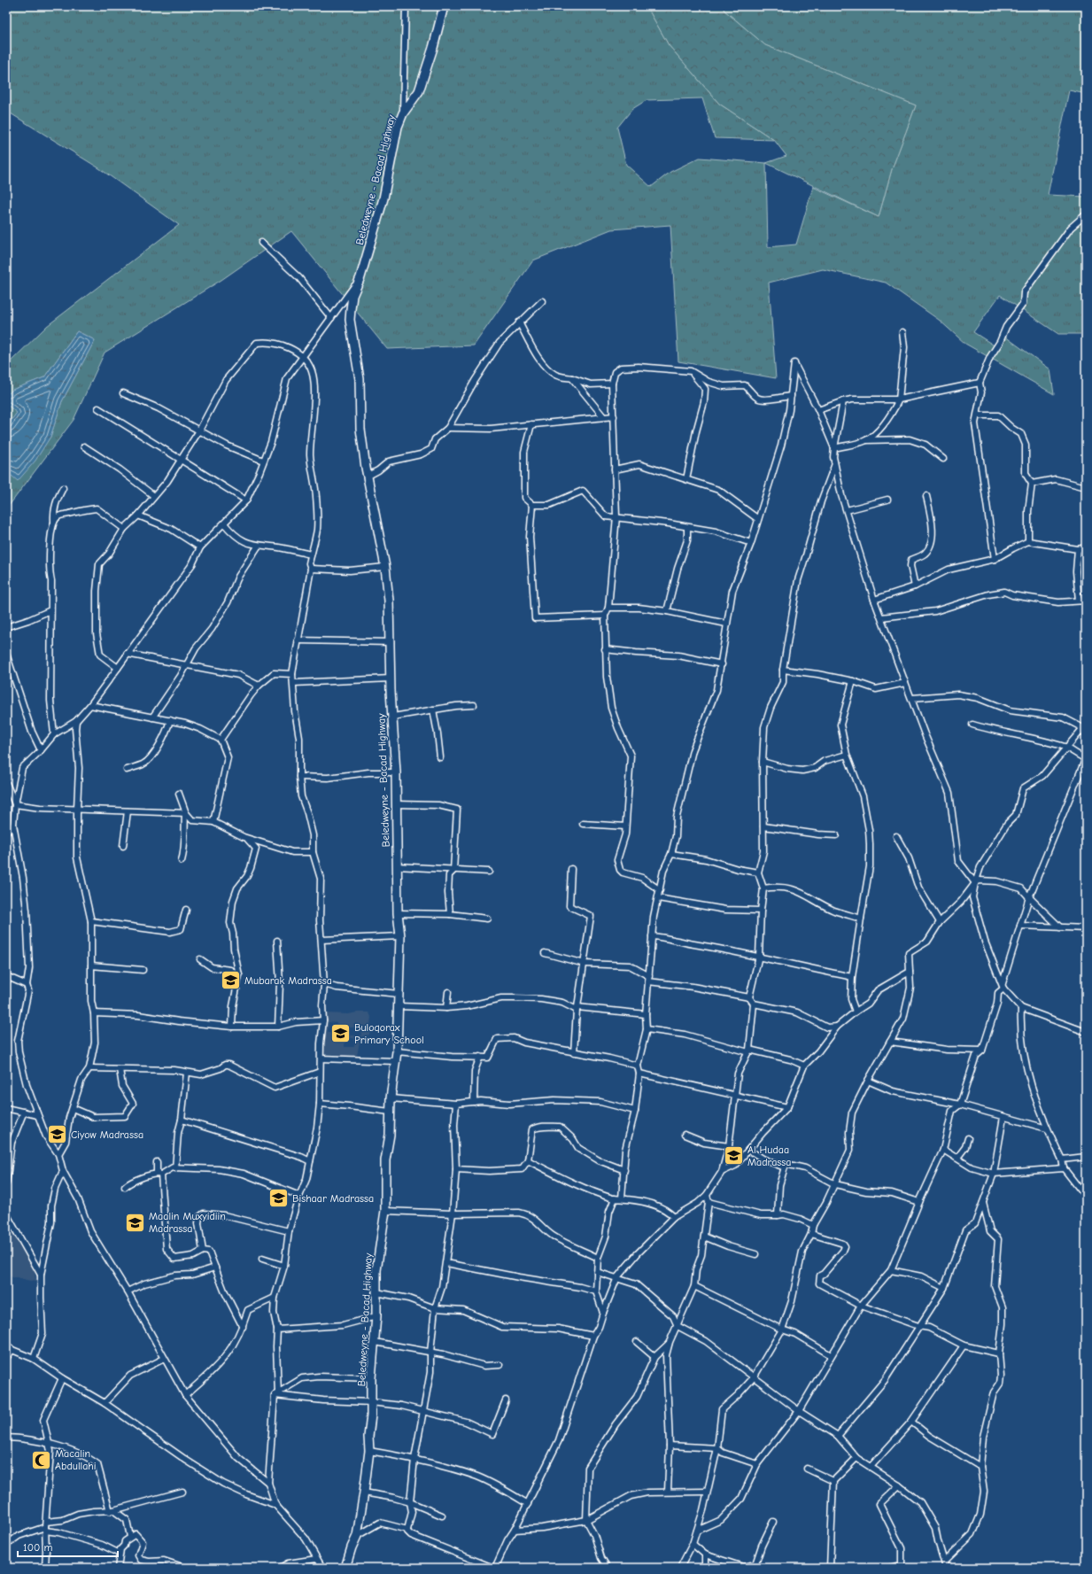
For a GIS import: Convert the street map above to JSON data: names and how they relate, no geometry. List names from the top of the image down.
{
  "streets": {
    "street": ["Beledweyne - Bacad Highway"]
  },
  "places": {
    "school or university": [
      "Mubarak Madrassa",
      "Buloqorax Primary School",
      "Ciyow Madrassa",
      "Al Hudaa Madrassa",
      "Bishaar Madrassa",
      "Maalin Muxyidiin Madrassa"
    ],
    "mosque": ["Macalin Abdullahi"]
  },
  "scale_bar": "100 m"
}
